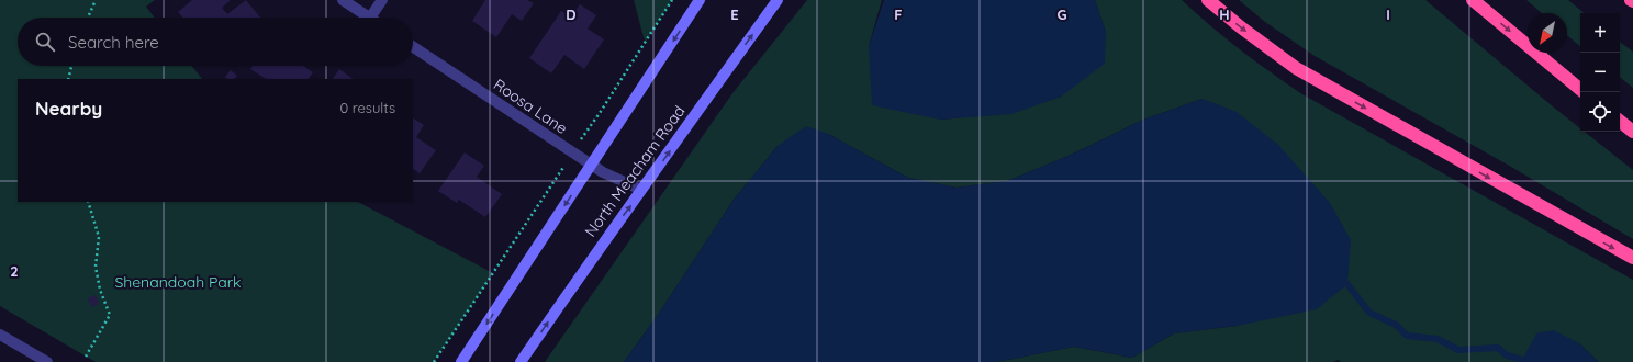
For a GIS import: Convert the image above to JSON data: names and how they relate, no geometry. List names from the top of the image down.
{
  "streets": {
    "main road": ["North Meacham Road"],
    "street": ["Roosa Lane"]
  },
  "crossings": [
    ["Roosa Lane", "North Meacham Road"]
  ],
  "parks": ["Shenandoah Park"],
  "north": "bottom left",
  "page": {
    "map_buttons": ["+", "−"],
    "search": "Search here",
    "heading": ["Nearby", "0 results"]
  },
  "grid": {
    "columns": [
      "D",
      "E",
      "F",
      "G",
      "H",
      "I"
    ],
    "rows": ["2"]
  }
}
